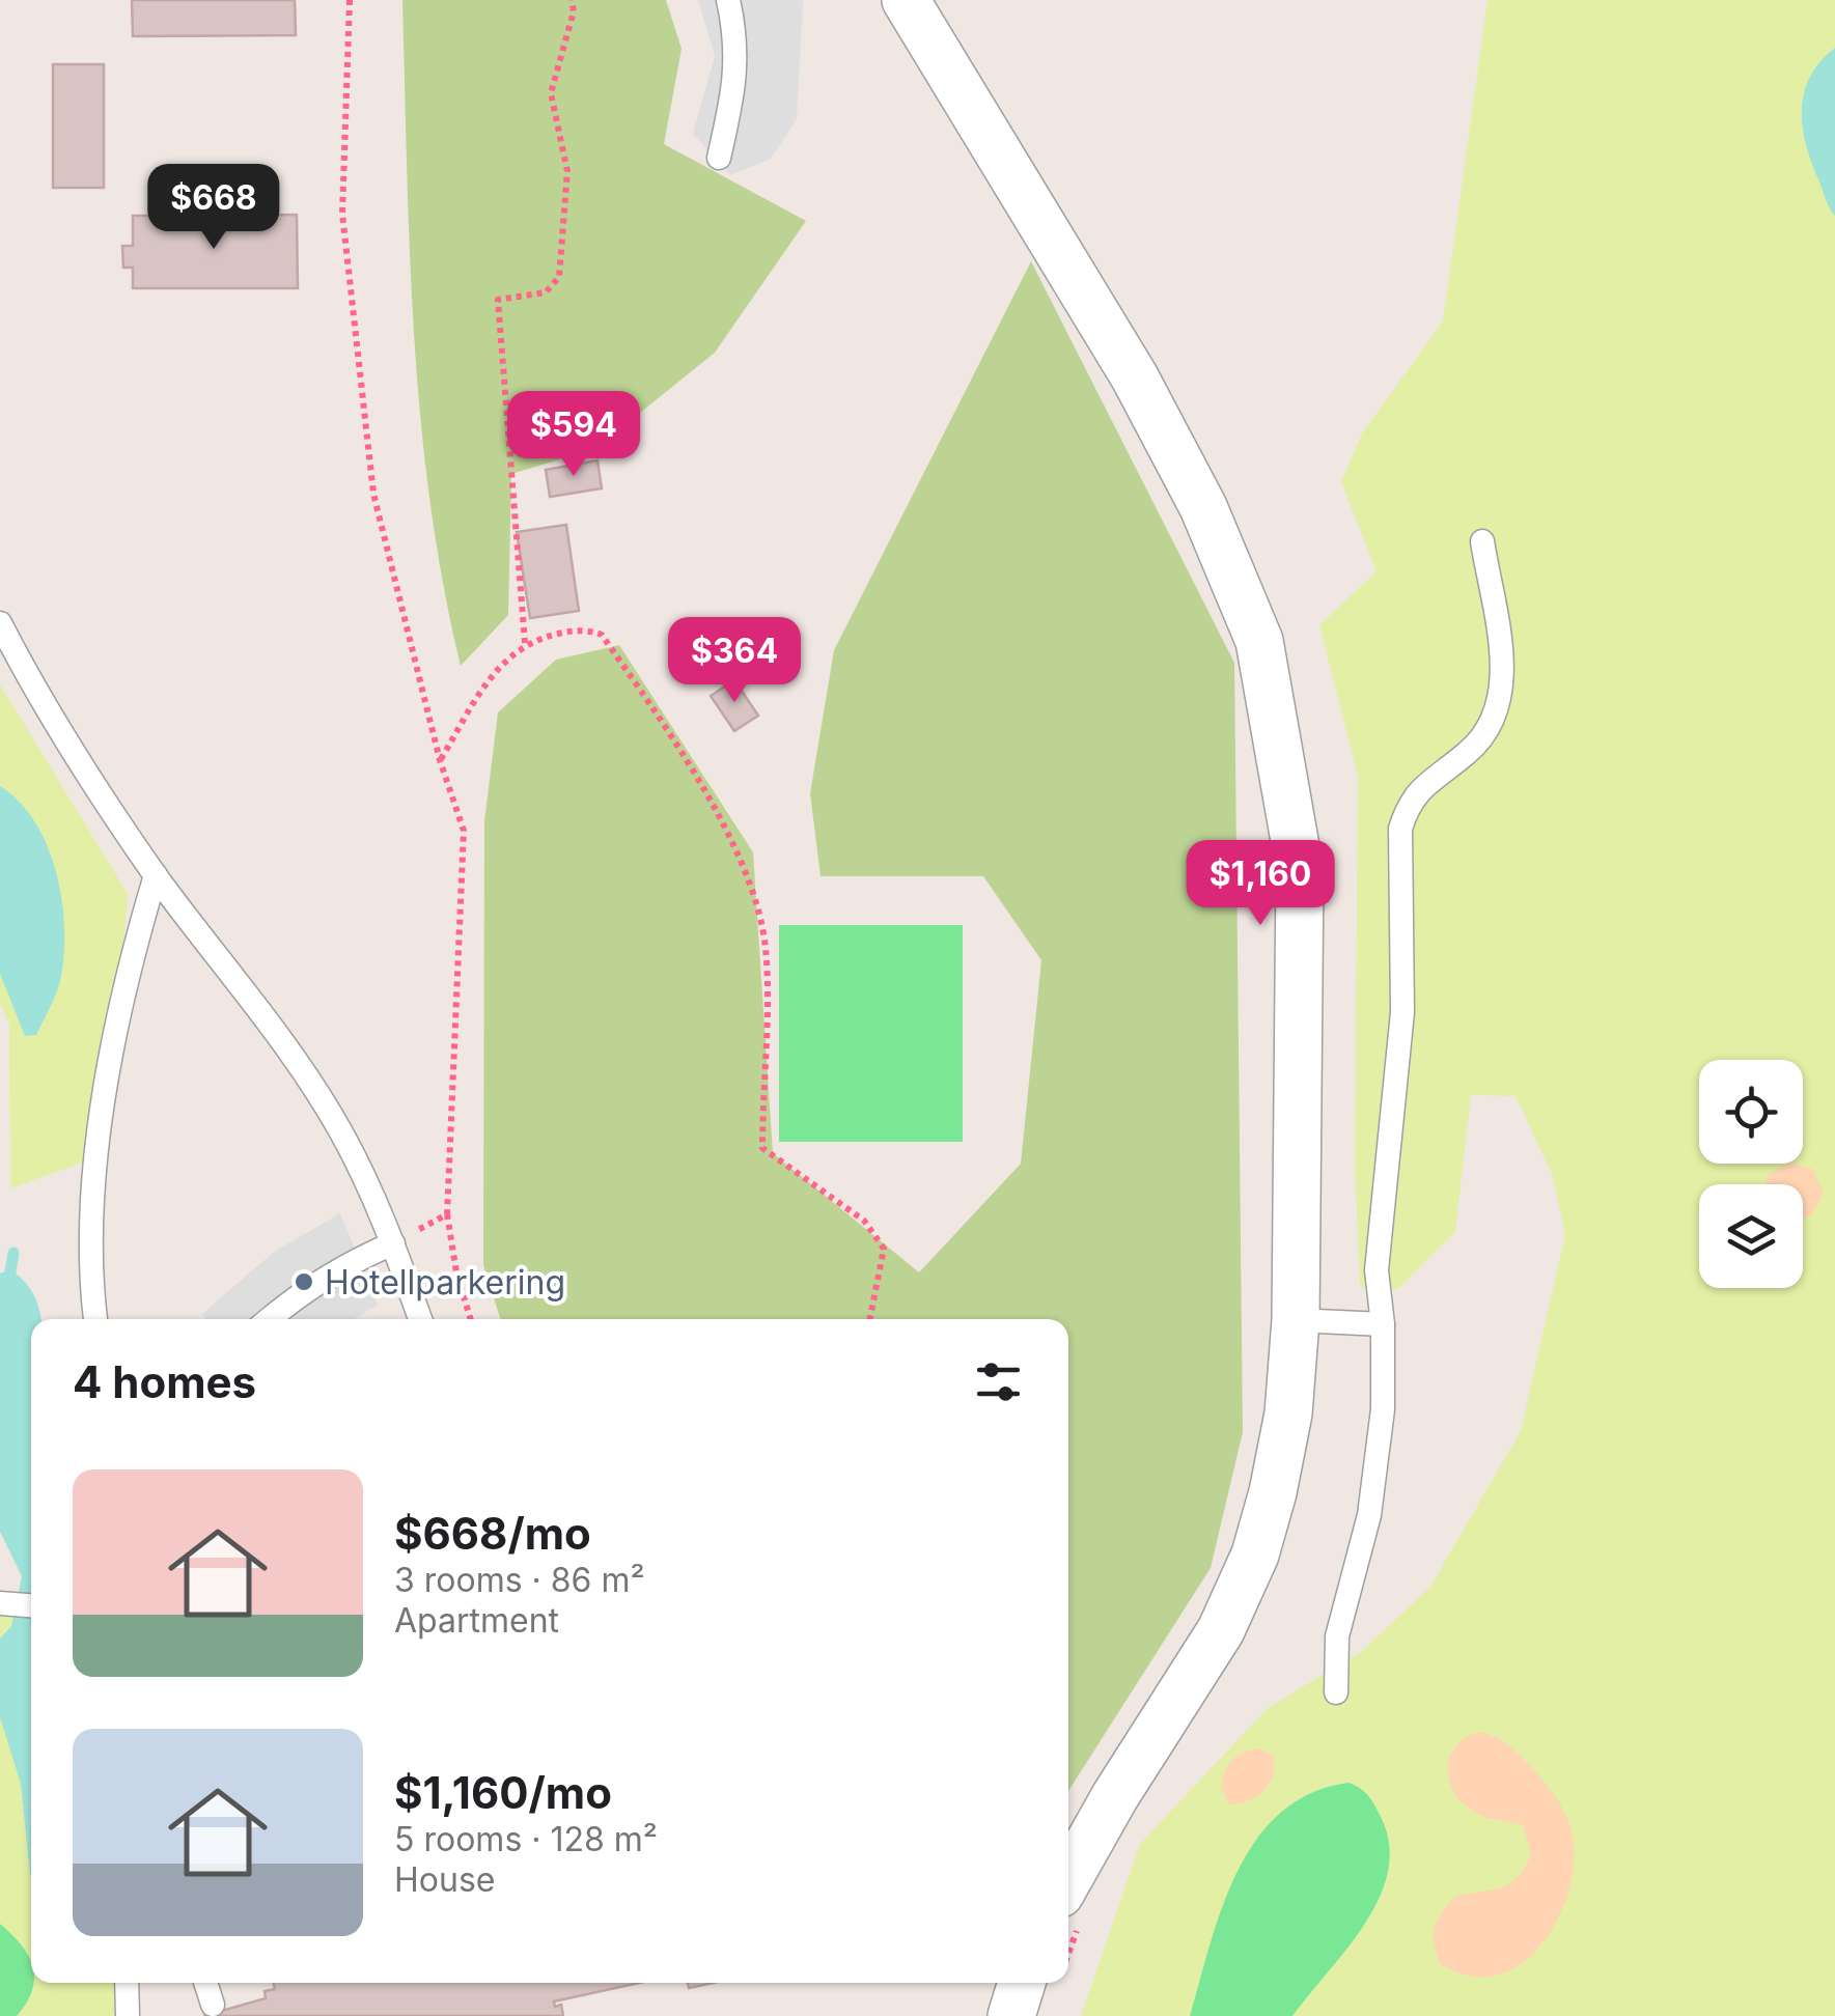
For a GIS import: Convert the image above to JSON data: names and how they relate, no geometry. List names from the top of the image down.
{
  "places": ["Hotellparkering"],
  "page": {
    "price": [
      "$668",
      "$594",
      "$364",
      "$1,160"
    ],
    "heading": "4 homes",
    "list": [
      {
        "name": "$668/mo",
        "note": "3 rooms · 86 m² · Apartment"
      },
      {
        "name": "$1,160/mo",
        "note": "5 rooms · 128 m² · House"
      }
    ]
  }
}
